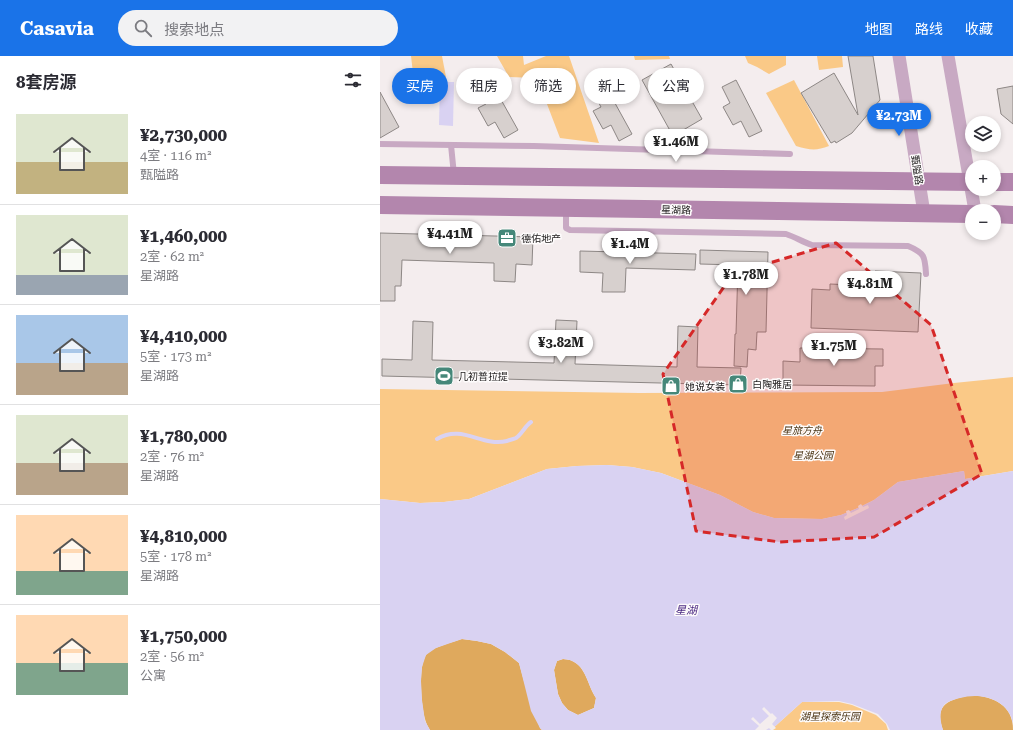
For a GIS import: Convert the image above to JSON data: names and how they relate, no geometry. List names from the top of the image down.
{
  "streets": {
    "street": ["甄隘路", "星湖路"]
  },
  "crossings": [
    ["甄隘路", "星湖路"]
  ],
  "water": ["星湖"],
  "parks": ["星旅方舟", "星湖公园", "湖星探索乐园"],
  "places": {
    "office": ["德佑地产"],
    "sports": ["几初普拉提"],
    "shop": ["白陶雅居", "她说女装"]
  },
  "page": {
    "header": "Casavia",
    "search": "搜索地点",
    "nav": ["地图", "路线", "收藏"],
    "heading": "8套房源",
    "chip": [
      "买房",
      "租房",
      "筛选",
      "新上",
      "公寓"
    ],
    "price": [
      "¥2.73M",
      "¥1.46M",
      "¥4.41M",
      "¥1.4M",
      "¥1.78M",
      "¥4.81M",
      "¥3.82M",
      "¥1.75M"
    ],
    "list": [
      {
        "name": "¥2,730,000",
        "note": "4室 · 116 m² · 甄隘路"
      },
      {
        "name": "¥1,460,000",
        "note": "2室 · 62 m² · 星湖路"
      },
      {
        "name": "¥4,410,000",
        "note": "5室 · 173 m² · 星湖路"
      },
      {
        "name": "¥1,780,000",
        "note": "2室 · 76 m² · 星湖路"
      },
      {
        "name": "¥4,810,000",
        "note": "5室 · 178 m² · 星湖路"
      },
      {
        "name": "¥1,750,000",
        "note": "2室 · 56 m² · 公寓"
      }
    ],
    "map_buttons": ["+", "−"]
  }
}
